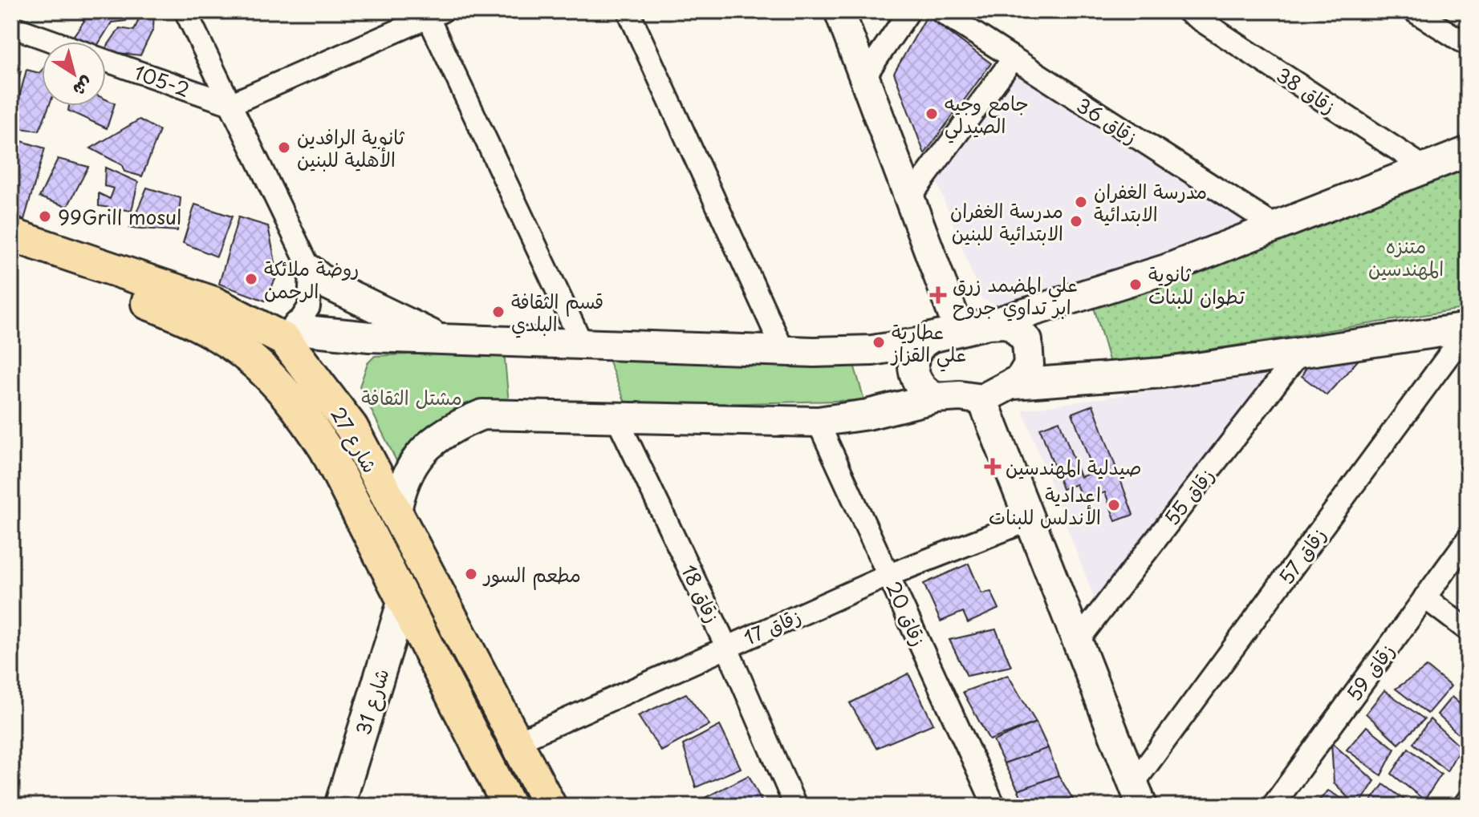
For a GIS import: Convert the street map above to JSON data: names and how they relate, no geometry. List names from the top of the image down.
{
  "streets": {
    "main road": ["شارع 27"],
    "street": [
      "105-2",
      "زقاق 38",
      "زقاق 36",
      "زقاق 55",
      "زقاق 57",
      "زقاق 18",
      "زقاق 20",
      "زقاق 17",
      "زقاق 59",
      "شارع 31"
    ]
  },
  "crossings": [
    ["شارع 27", "زقاق 17"],
    ["شارع 27", "شارع 31"],
    ["زقاق 18", "زقاق 17"],
    ["زقاق 20", "زقاق 17"]
  ],
  "parks": ["متنزه المهندسين", "مشتل الثقافة"],
  "places": {
    "other": [
      "جامع وجيه الصيدلي",
      "ثانوية الرافدين الأهلية للبنين",
      "مدرسة الغفران الابتدائية",
      "99Grill mosul",
      "مدرسة الغفران الابتدائية للبنين",
      "روضة ملائكة الرحمن",
      "ثانوية تطوان للبنات",
      "قسم الثقافة البلدي",
      "عطارية علي القزاز",
      "اعدادية الأندلس للبنات",
      "مطعم السور"
    ],
    "health": ["علي المضمد زرق ابر تداوي جروح", "صيدلية المهندسين"]
  },
  "north": "bottom right"
}
